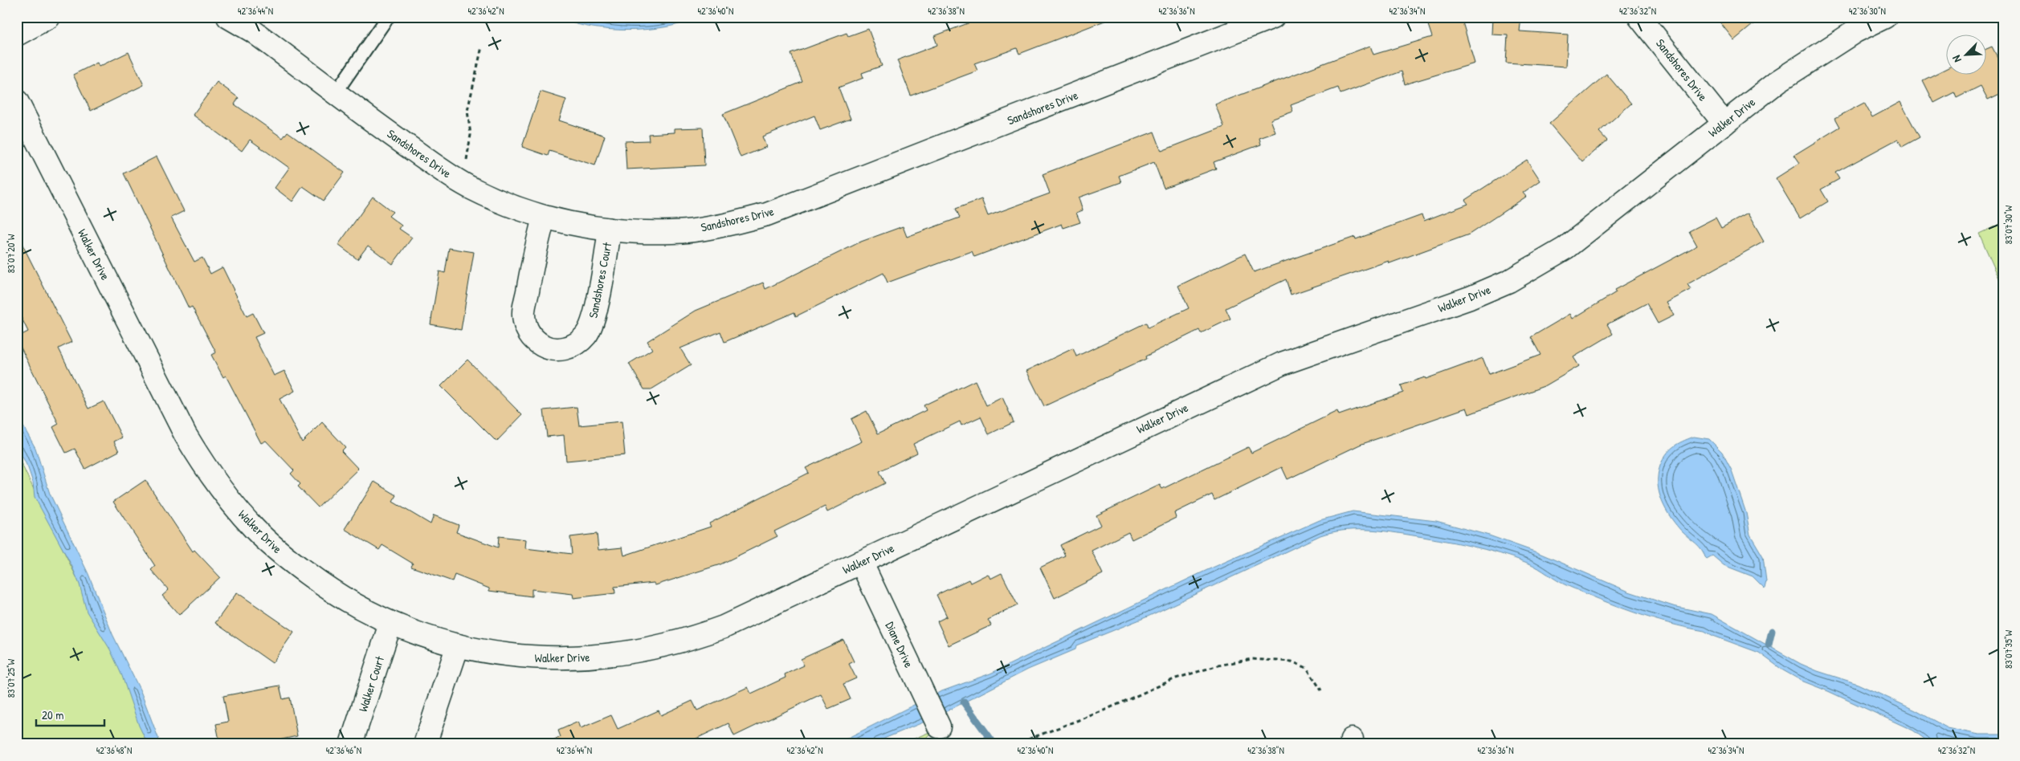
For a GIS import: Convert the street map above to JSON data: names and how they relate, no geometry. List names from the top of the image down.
{
  "streets": {
    "street": [
      "Sandshores Drive",
      "Walker Drive",
      "Sandshores Court",
      "Diane Drive",
      "Walker Court"
    ]
  },
  "crossings": [
    ["Sandshores Drive", "Walker Drive"],
    ["Sandshores Drive", "Sandshores Court"],
    ["Walker Drive", "Diane Drive"],
    ["Walker Drive", "Walker Court"]
  ],
  "scale_bar": "20 m",
  "north": "bottom left",
  "coordinates": [
    "42°36'44\"N",
    "42°36'42\"N",
    "42°36'40\"N",
    "42°36'38\"N",
    "42°36'36\"N",
    "42°36'34\"N",
    "42°36'32\"N",
    "42°36'30\"N",
    "83°07'30\"W",
    "83°07'20\"W",
    "83°07'35\"W",
    "83°07'25\"W",
    "42°36'48\"N",
    "42°36'46\"N"
  ]
}
